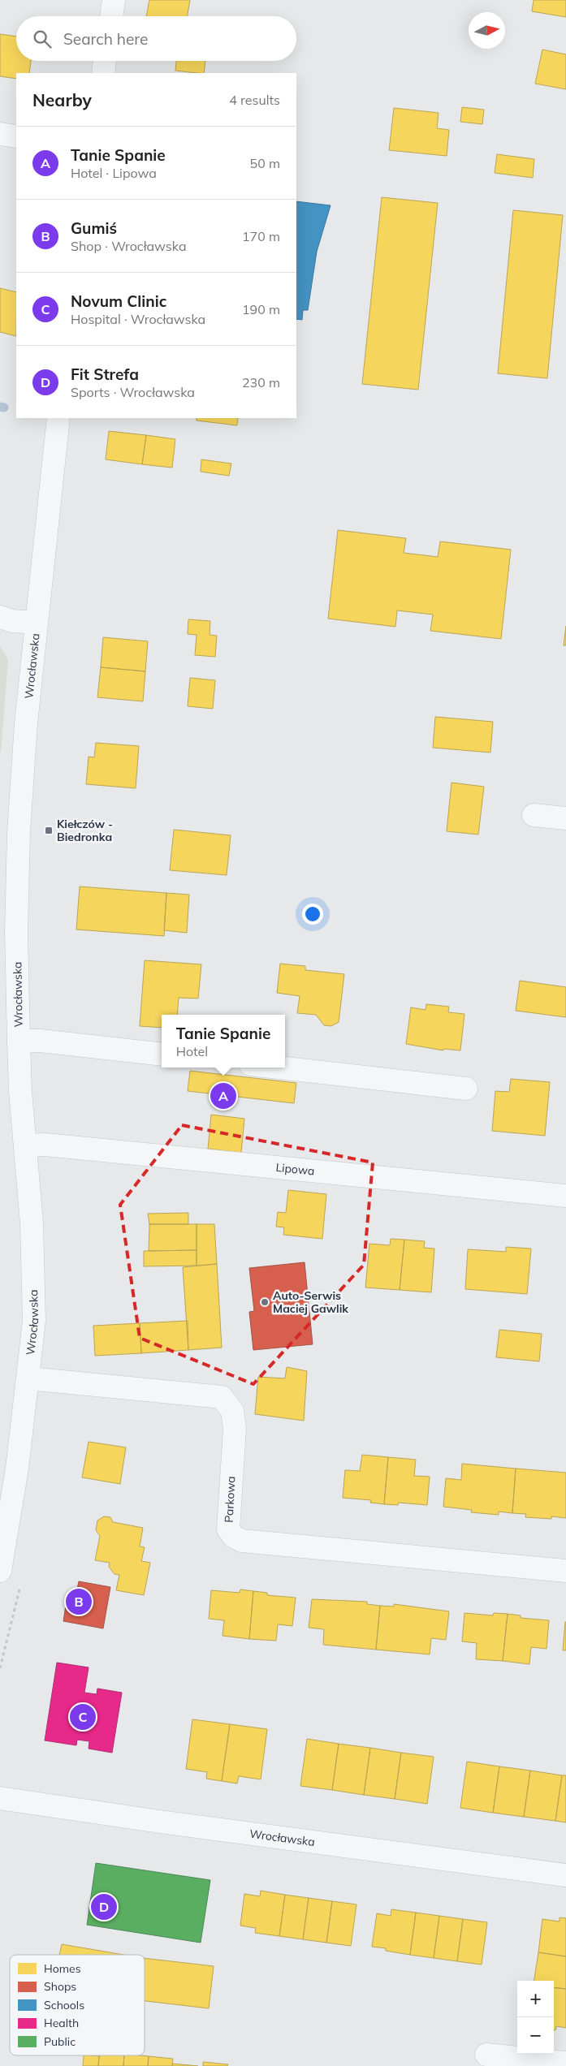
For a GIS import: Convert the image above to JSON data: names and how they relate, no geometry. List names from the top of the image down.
{
  "streets": {
    "street": ["Wrocławska", "Lipowa", "Parkowa"]
  },
  "crossings": [
    ["Wrocławska", "Lipowa"],
    ["Wrocławska", "Parkowa"]
  ],
  "places": {
    "transit": ["Kiełczów - Biedronka"],
    "other": ["Auto-Serwis Maciej Gawlik"]
  },
  "legend": [
    "Homes",
    "Shops",
    "Schools",
    "Health",
    "Public"
  ],
  "north": "right",
  "page": {
    "search": "Search here",
    "heading": ["Nearby", "4 results"],
    "list": [
      {
        "mark": "A",
        "name": "Tanie Spanie",
        "note": "Hotel · Lipowa",
        "value": "50 m"
      },
      {
        "mark": "B",
        "name": "Gumiś",
        "note": "Shop · Wrocławska",
        "value": "170 m"
      },
      {
        "mark": "C",
        "name": "Novum Clinic",
        "note": "Hospital · Wrocławska",
        "value": "190 m"
      },
      {
        "mark": "D",
        "name": "Fit Strefa",
        "note": "Sports · Wrocławska",
        "value": "230 m"
      }
    ],
    "popup": ["Tanie Spanie", "Hotel"],
    "pins": [
      "A",
      "B",
      "C",
      "D"
    ],
    "map_buttons": ["+", "−"]
  }
}
